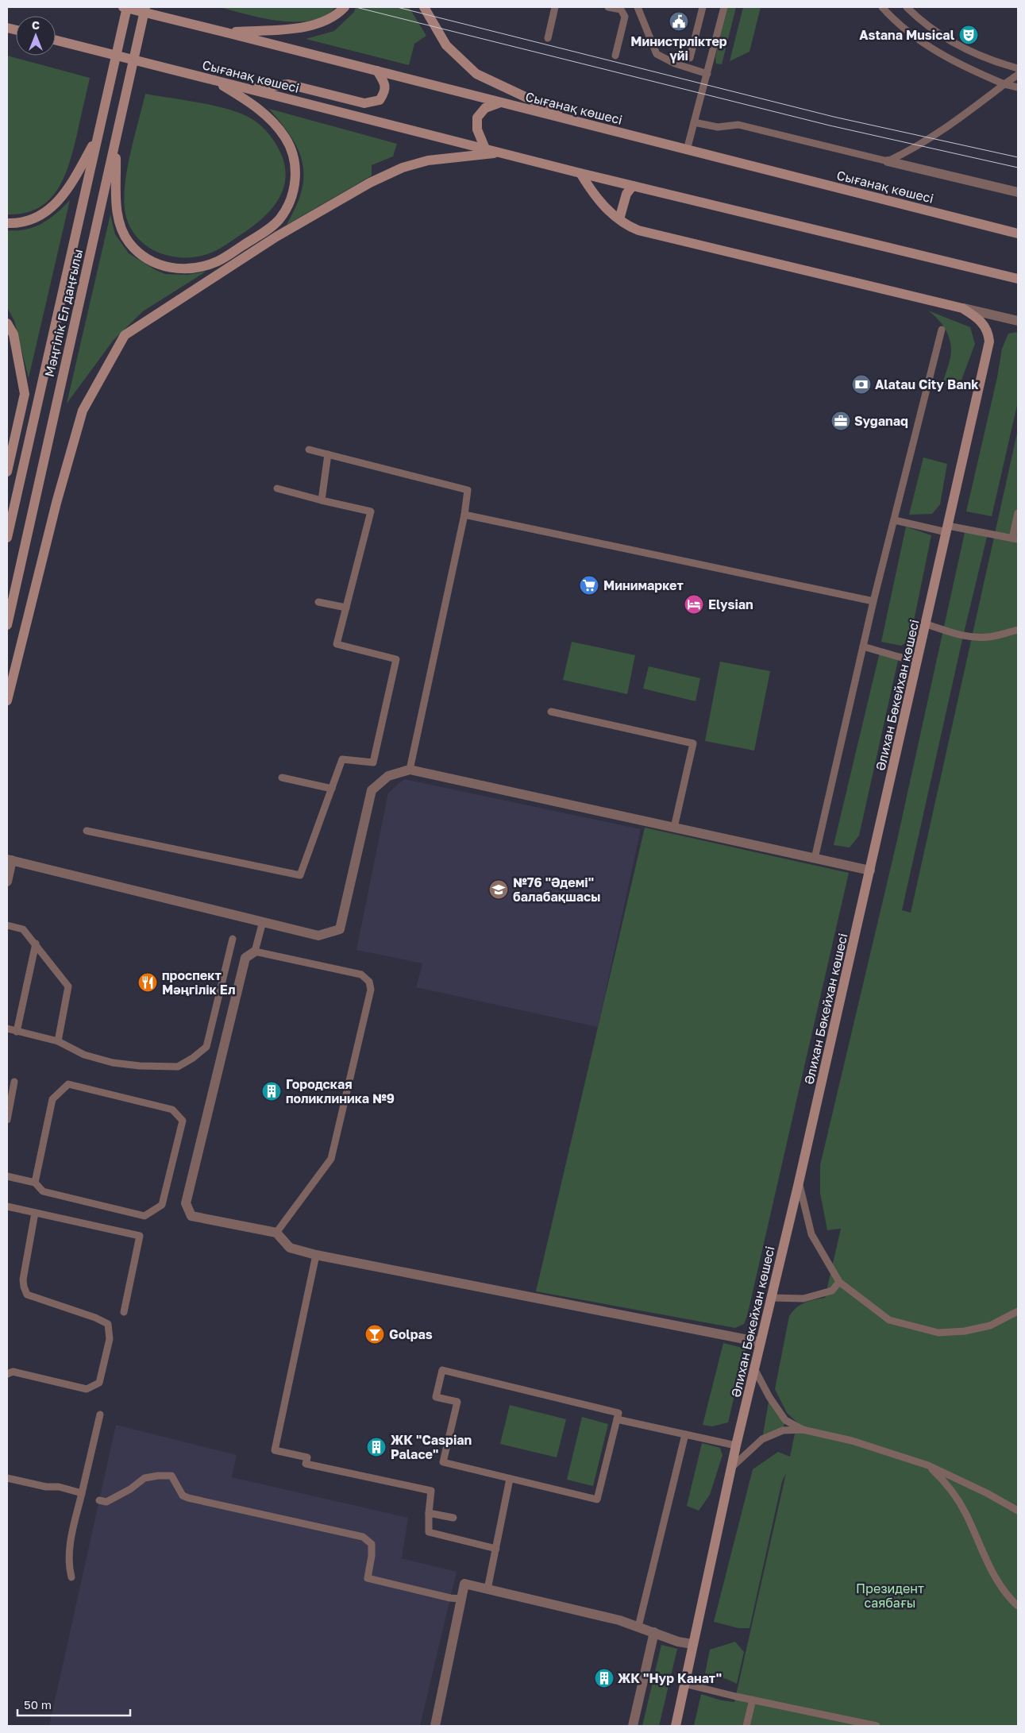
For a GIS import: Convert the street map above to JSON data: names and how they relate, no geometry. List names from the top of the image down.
{
  "streets": {
    "main road": ["Сығанақ көшесі", "Мәңгілік Ел даңғылы", "Әлихан Бөкейхан көшесі"]
  },
  "parks": ["Президент саябағы"],
  "places": {
    "public building": ["Министрліктер үйі"],
    "theatre": ["Astana Musical"],
    "bank": ["Alatau City Bank"],
    "office": ["Syganaq"],
    "supermarket": ["Минимаркет"],
    "hotel": ["Elysian"],
    "school or university": ["№76 \"Әдемі\" балабақшасы"],
    "restaurant": ["проспект Мәңгілік Ел"],
    "building": ["Городская поликлиника №9", "ЖК \"Caspian Palace\"", "ЖК \"Нур Канат\""],
    "bar": ["Golpas"]
  },
  "scale_bar": "50 m",
  "north": "top"
}
